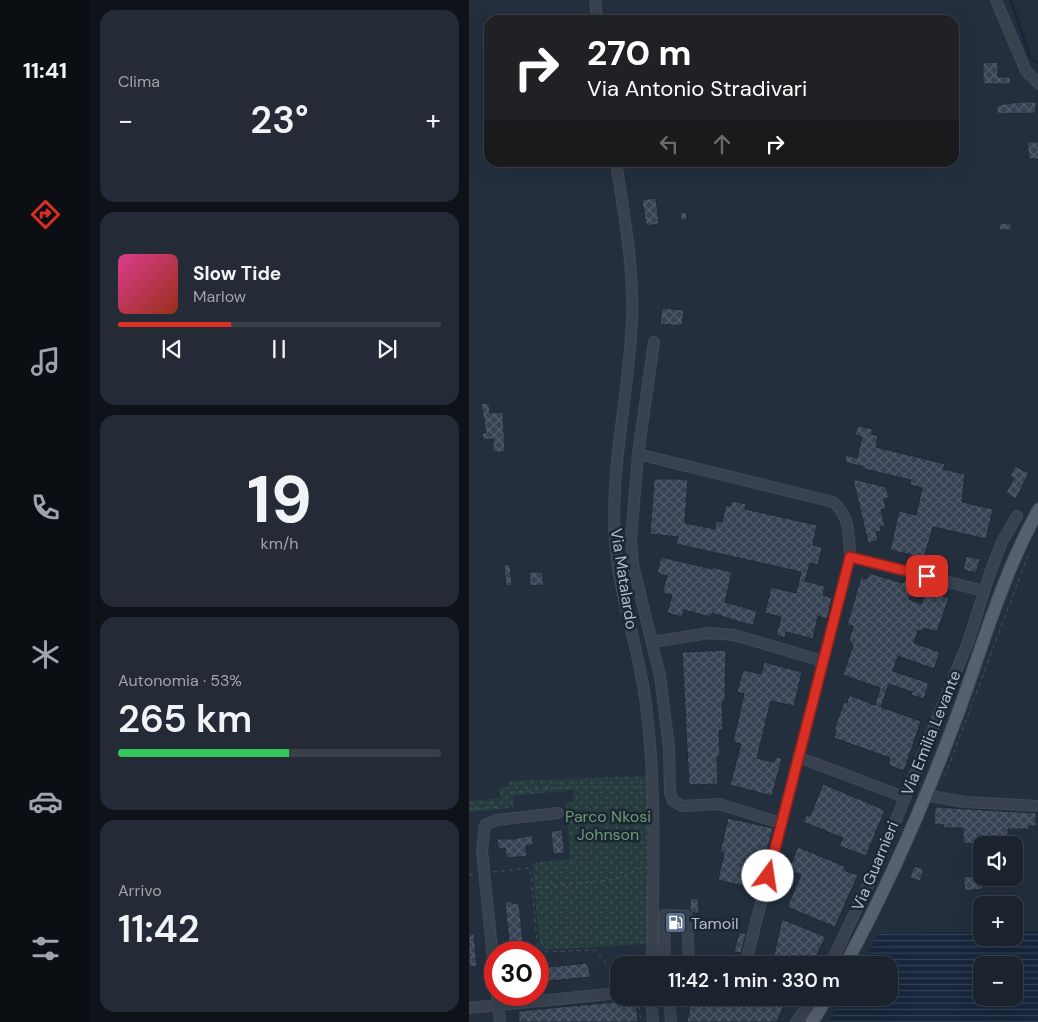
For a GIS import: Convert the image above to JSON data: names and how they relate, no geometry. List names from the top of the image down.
{
  "streets": {
    "main road": ["Via Emilia Levante"],
    "street": ["Via Matalardo", "Via Guarnieri"]
  },
  "parks": ["Parco Nkosi Johnson"],
  "places": {
    "fuel station": ["Tamoil"]
  },
  "page": {
    "tabs": "11:41",
    "tile": [
      "Clima",
      ["19", "km/h"],
      ["Autonomia · 53%", "265 km"],
      ["Arrivo", "11:42"]
    ],
    "turn": ["270 m", "Via Antonio Stradivari"],
    "heat": ["−", "23°", "+"],
    "song": ["Slow Tide", "Marlow"],
    "map_buttons": ["+", "−"],
    "limit": "30",
    "trip": "11:42 · 1 min · 330 m"
  }
}
